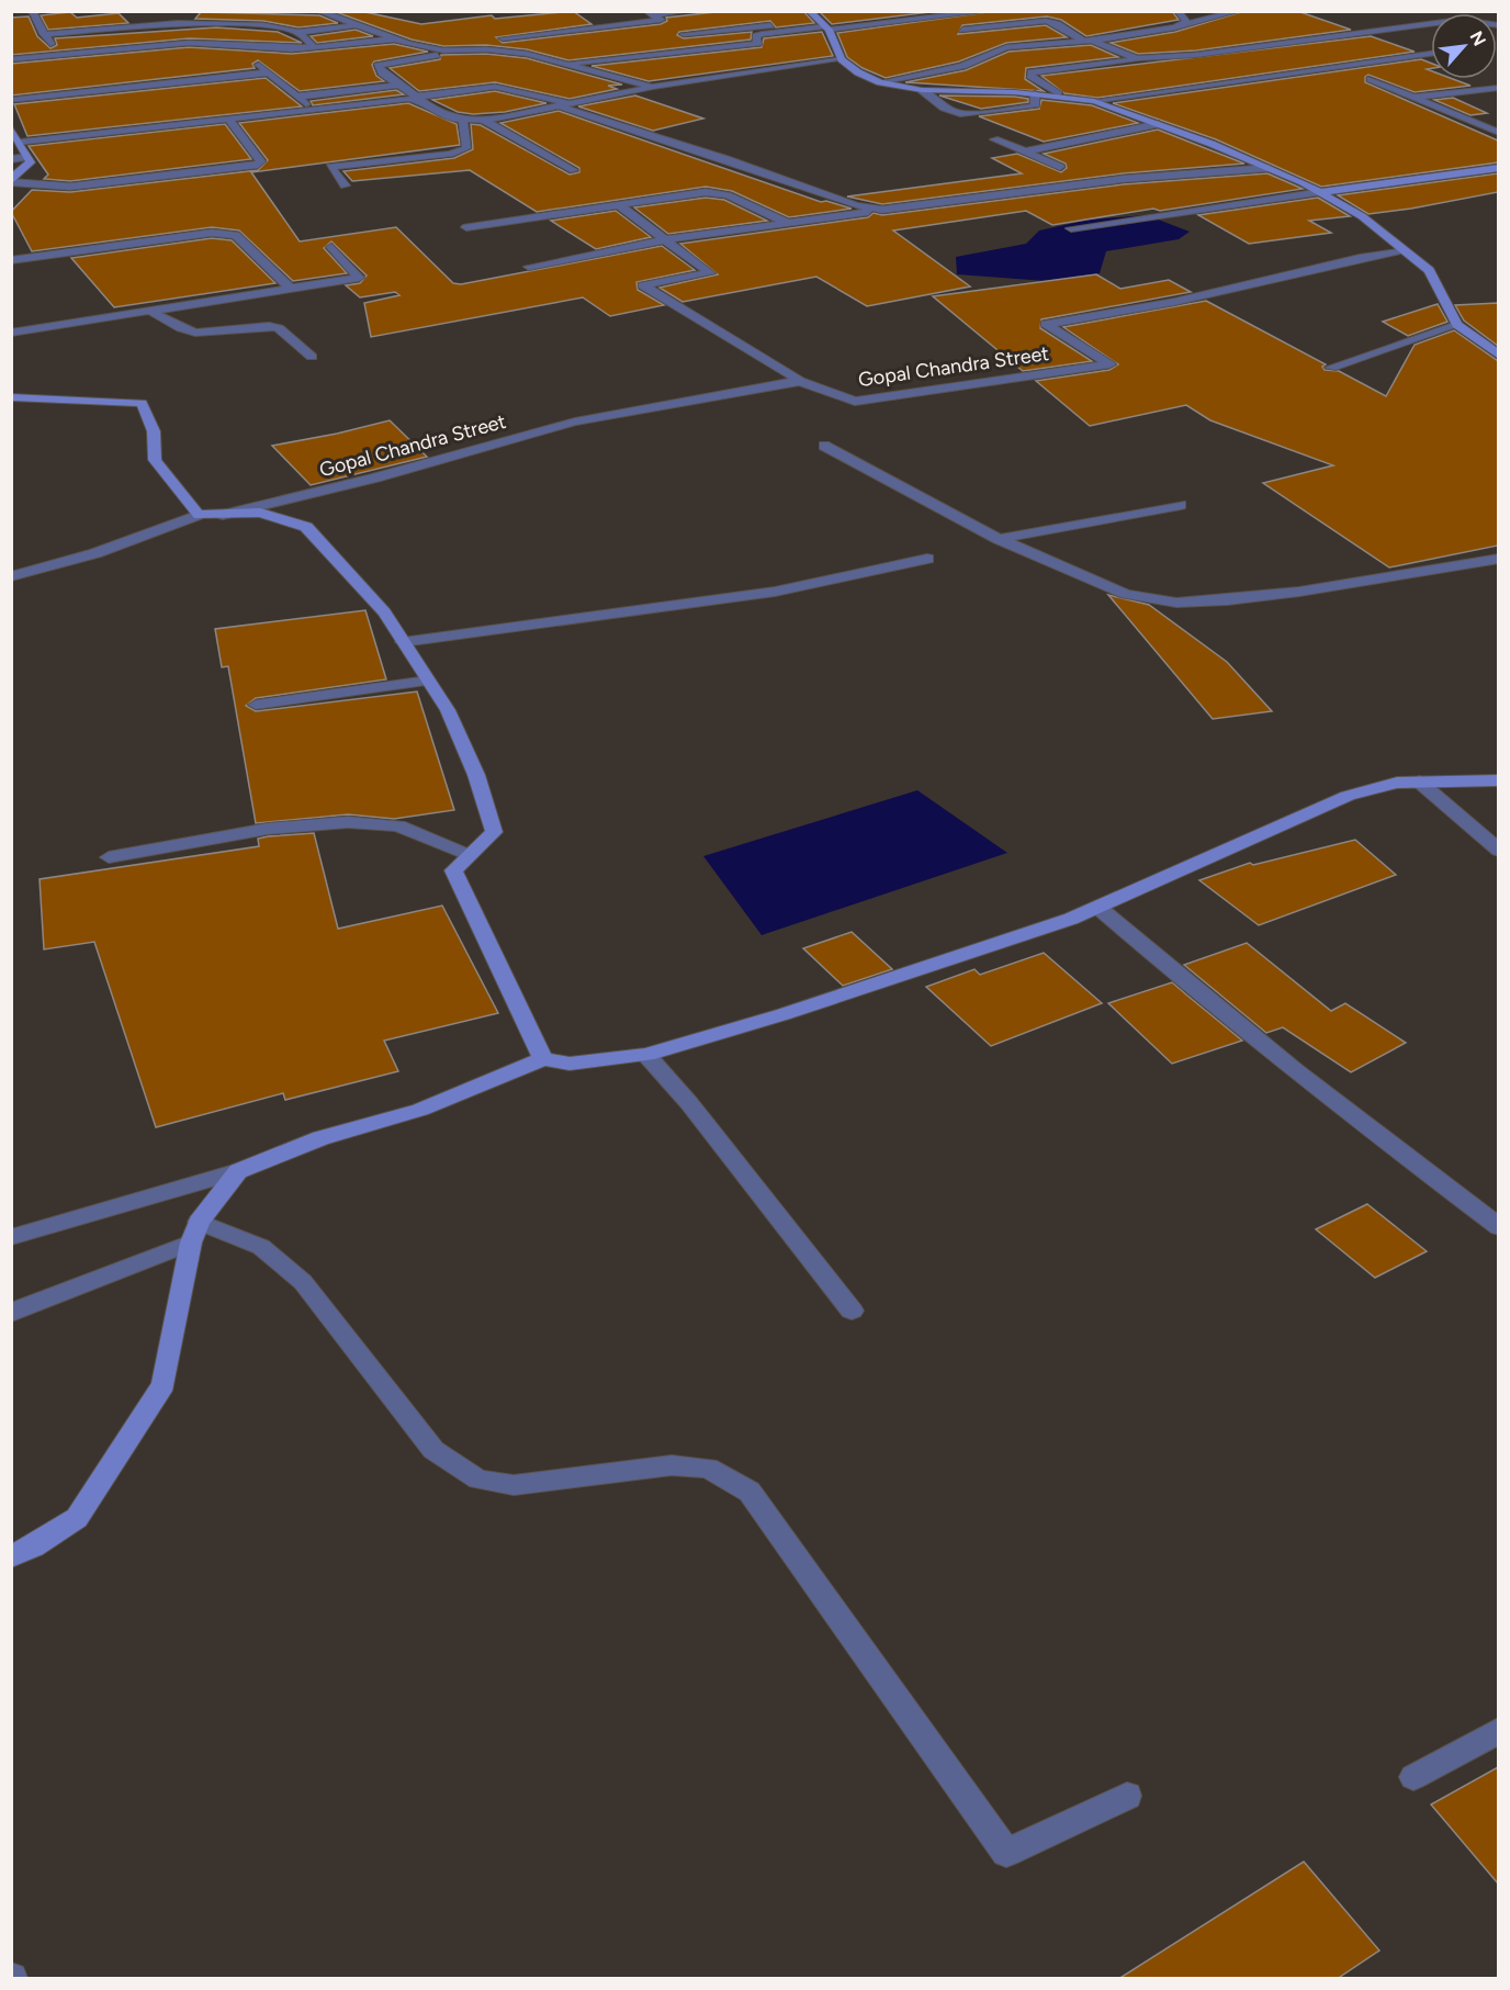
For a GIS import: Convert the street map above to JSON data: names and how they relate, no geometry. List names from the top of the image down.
{
  "streets": {
    "street": ["Gopal Chandra Street"]
  },
  "north": "top right"
}
